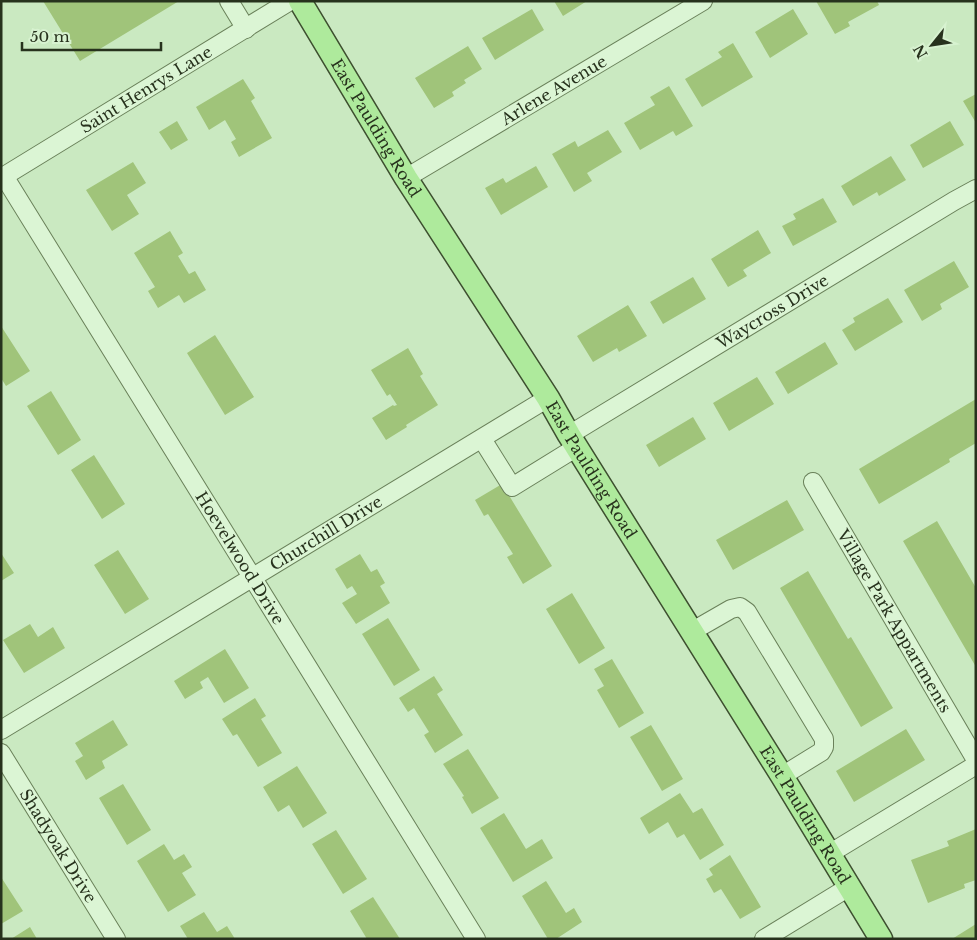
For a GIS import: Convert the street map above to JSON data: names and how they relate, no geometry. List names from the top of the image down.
{
  "streets": {
    "main road": ["East Paulding Road"],
    "street": [
      "Saint Henrys Lane",
      "Arlene Avenue",
      "Waycross Drive",
      "Churchill Drive",
      "Hoevelwood Drive",
      "Village Park Appartments",
      "Shadyoak Drive"
    ]
  },
  "crossings": [
    ["Saint Henrys Lane", "Hoevelwood Drive"],
    ["Arlene Avenue", "East Paulding Road"],
    ["East Paulding Road", "Waycross Drive"],
    ["East Paulding Road", "Churchill Drive"],
    ["Waycross Drive", "Churchill Drive"],
    ["Churchill Drive", "Hoevelwood Drive"]
  ],
  "scale_bar": "50 m",
  "north": "bottom left"
}
